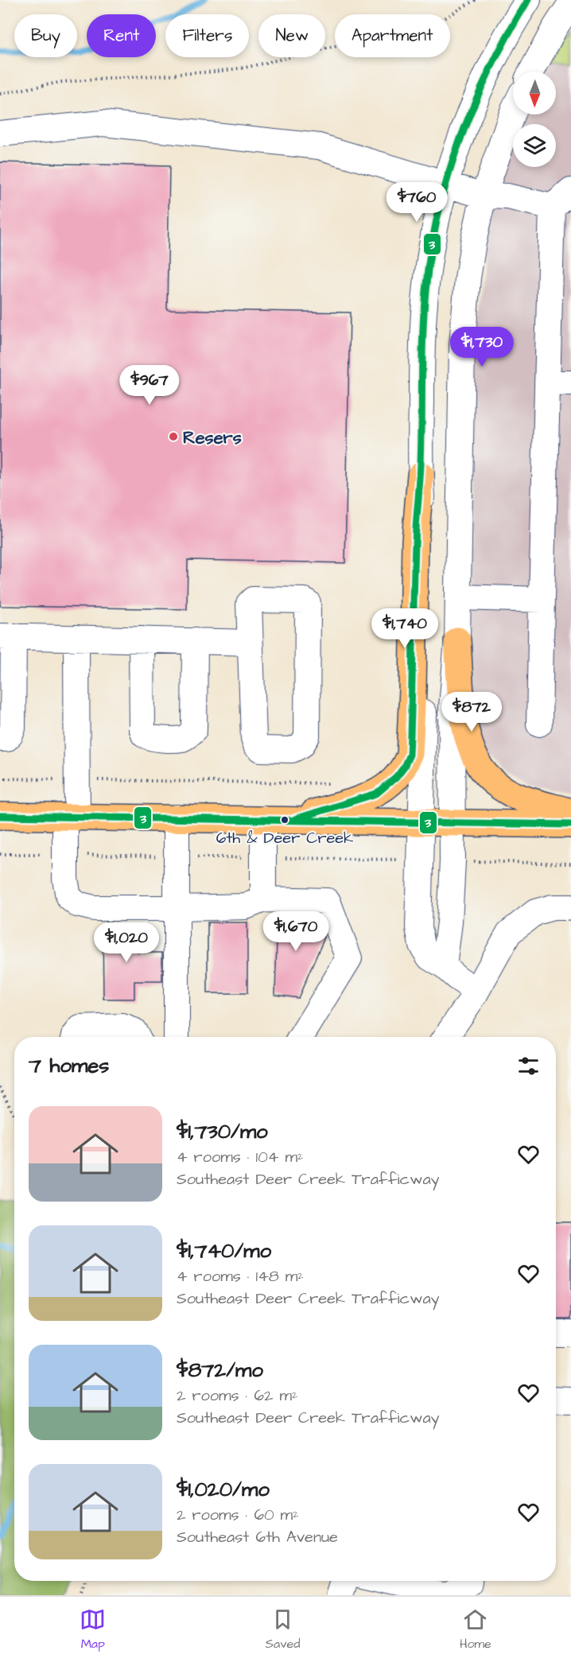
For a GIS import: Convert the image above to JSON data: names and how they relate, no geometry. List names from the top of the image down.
{
  "places": ["Resers", "6th & Deer Creek"],
  "lines": ["transit line 3"],
  "north": "bottom",
  "page": {
    "chip": [
      "Buy",
      "Rent",
      "Filters",
      "New",
      "Apartment"
    ],
    "price": [
      "$760",
      "$1,730",
      "$967",
      "$1,740",
      "$872",
      "$1,670",
      "$1,020"
    ],
    "heading": "7 homes",
    "list": [
      {
        "name": "$1,730/mo",
        "note": "4 rooms · 104 m² · Southeast Deer Creek Trafficway"
      },
      {
        "name": "$1,740/mo",
        "note": "4 rooms · 148 m² · Southeast Deer Creek Trafficway"
      },
      {
        "name": "$872/mo",
        "note": "2 rooms · 62 m² · Southeast Deer Creek Trafficway"
      },
      {
        "name": "$1,020/mo",
        "note": "2 rooms · 60 m² · Southeast 6th Avenue"
      }
    ],
    "tabs": ["Map", "Saved", "Home"]
  }
}
